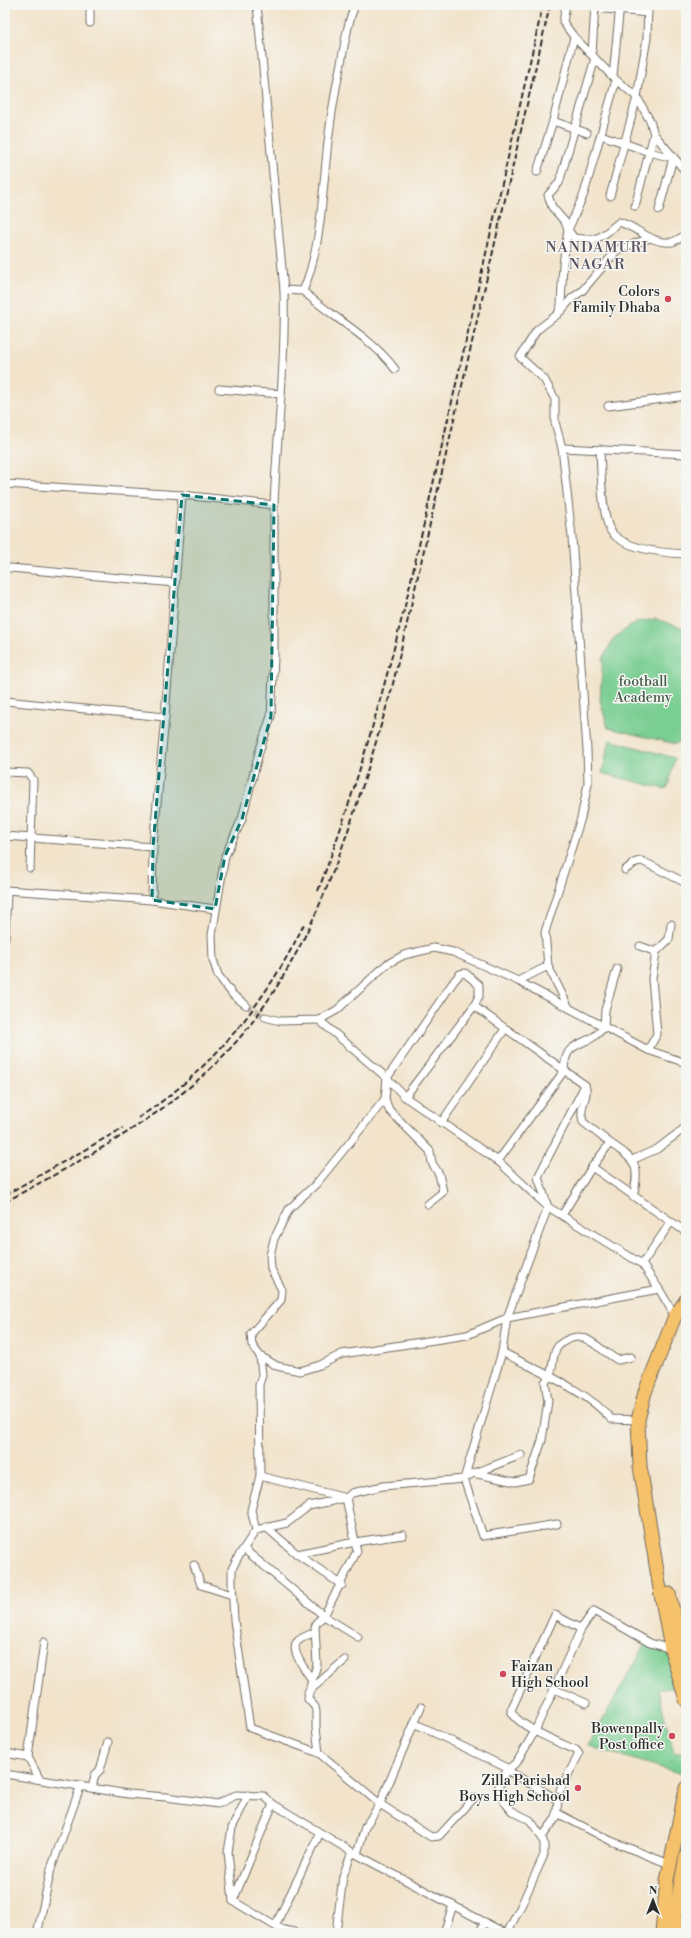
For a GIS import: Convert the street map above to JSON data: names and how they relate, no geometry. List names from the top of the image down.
{
  "districts": ["NANDAMURI NAGAR"],
  "parks": ["football Academy"],
  "places": [
    "Colors Family Dhaba",
    "Faizan High School",
    "Bowenpally Post office",
    "Zilla Parishad Boys High School"
  ],
  "north": "top"
}
